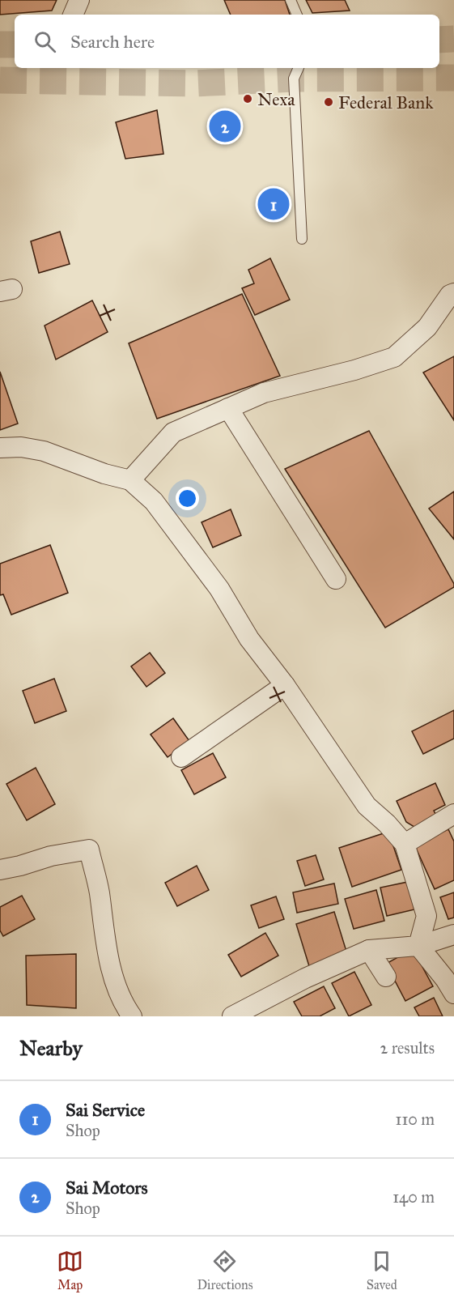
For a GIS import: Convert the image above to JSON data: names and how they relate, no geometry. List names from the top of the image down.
{
  "places": ["Nexa", "Federal Bank"],
  "page": {
    "search": "Search here",
    "pins": ["2", "1"],
    "heading": ["Nearby", "2 results"],
    "list": [
      {
        "mark": "1",
        "name": "Sai Service",
        "note": "Shop",
        "value": "110 m"
      },
      {
        "mark": "2",
        "name": "Sai Motors",
        "note": "Shop",
        "value": "140 m"
      }
    ],
    "nav": ["Map", "Directions", "Saved"]
  }
}
